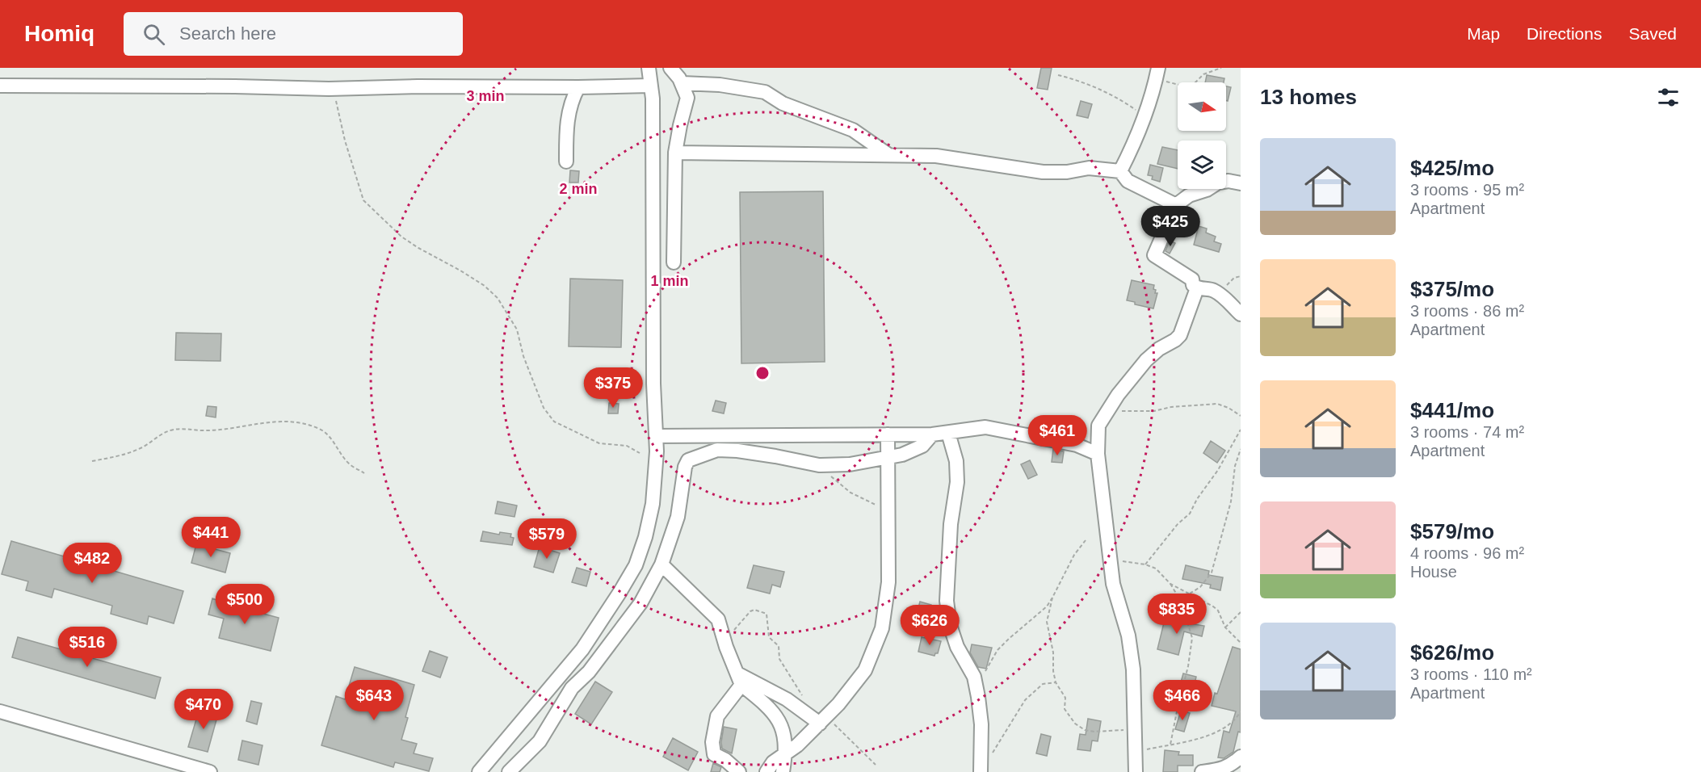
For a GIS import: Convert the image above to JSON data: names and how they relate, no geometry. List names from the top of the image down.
{
  "north": "right",
  "page": {
    "header": "Homiq",
    "search": "Search here",
    "nav": ["Map", "Directions", "Saved"],
    "heading": "13 homes",
    "list": [
      {
        "name": "$425/mo",
        "note": "3 rooms · 95 m² · Apartment"
      },
      {
        "name": "$375/mo",
        "note": "3 rooms · 86 m² · Apartment"
      },
      {
        "name": "$441/mo",
        "note": "3 rooms · 74 m² · Apartment"
      },
      {
        "name": "$579/mo",
        "note": "4 rooms · 96 m² · House"
      },
      {
        "name": "$626/mo",
        "note": "3 rooms · 110 m² · Apartment"
      }
    ],
    "price": [
      "$425",
      "$375",
      "$461",
      "$441",
      "$579",
      "$482",
      "$500",
      "$835",
      "$626",
      "$516",
      "$643",
      "$466",
      "$470"
    ]
  },
  "rings": ["3 min", "2 min", "1 min"]
}
